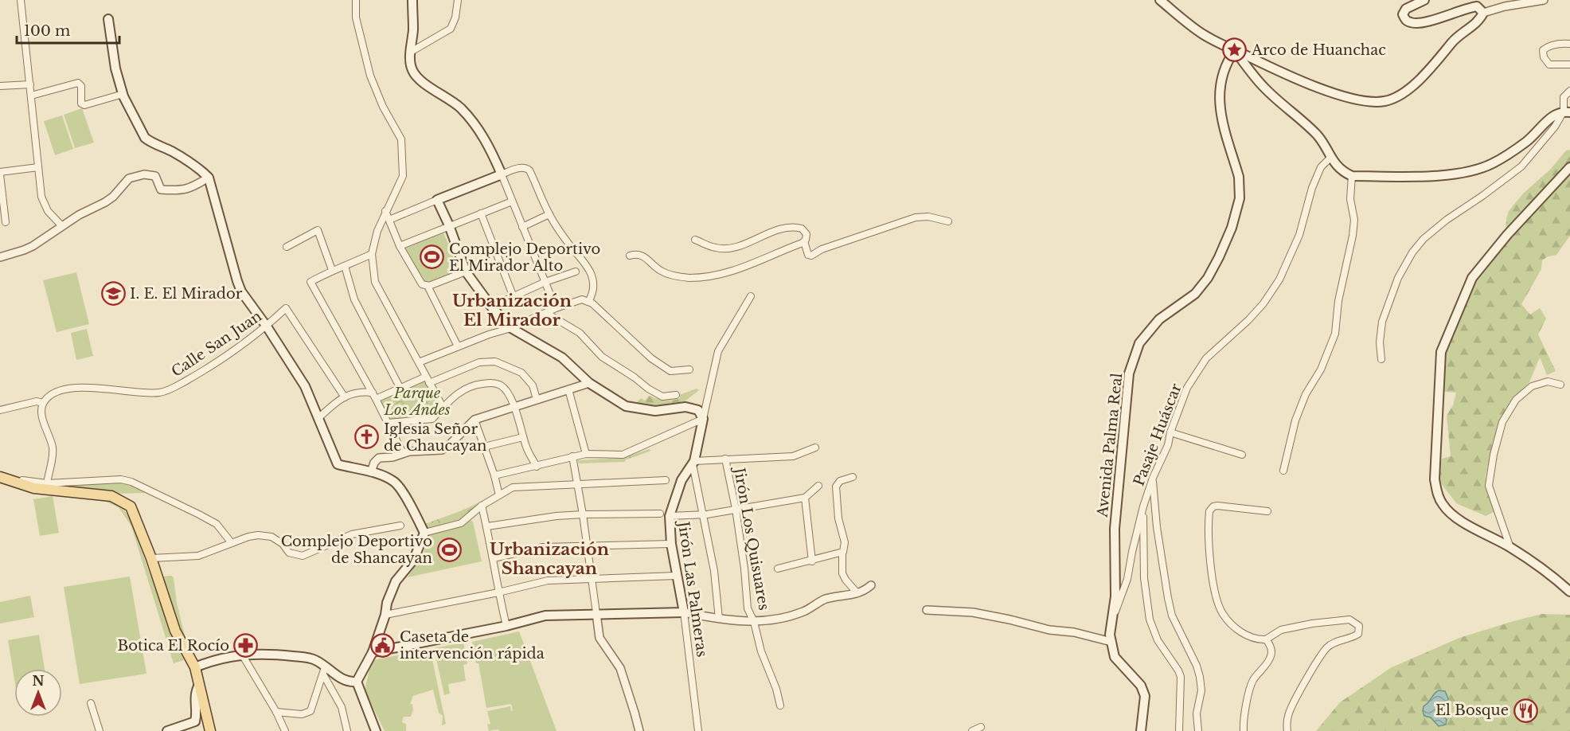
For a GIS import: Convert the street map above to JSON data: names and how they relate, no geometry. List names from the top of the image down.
{
  "streets": {
    "main road": ["Avenida Palma Real", "Jirón Las Palmeras"],
    "street": ["Calle San Juan", "Pasaje Huáscar", "Jirón Los Quisuares"]
  },
  "crossings": [
    ["Pasaje Huáscar", "Avenida Palma Real"]
  ],
  "districts": ["Urbanización El Mirador", "Urbanización Shancayan"],
  "parks": ["Parque Los Andes"],
  "places": {
    "place": ["Arco de Huanchac"],
    "sports": ["Complejo Deportivo El Mirador Alto", "Complejo Deportivo de Shancayan"],
    "school or university": ["I. E. El Mirador"],
    "church": ["Iglesia Señor de Chaucayan"],
    "public building": ["Caseta de intervención rápida"],
    "pharmacy": ["Botica El Rocío"],
    "restaurant": ["El Bosque"]
  },
  "scale_bar": "100 m",
  "north": "top"
}
